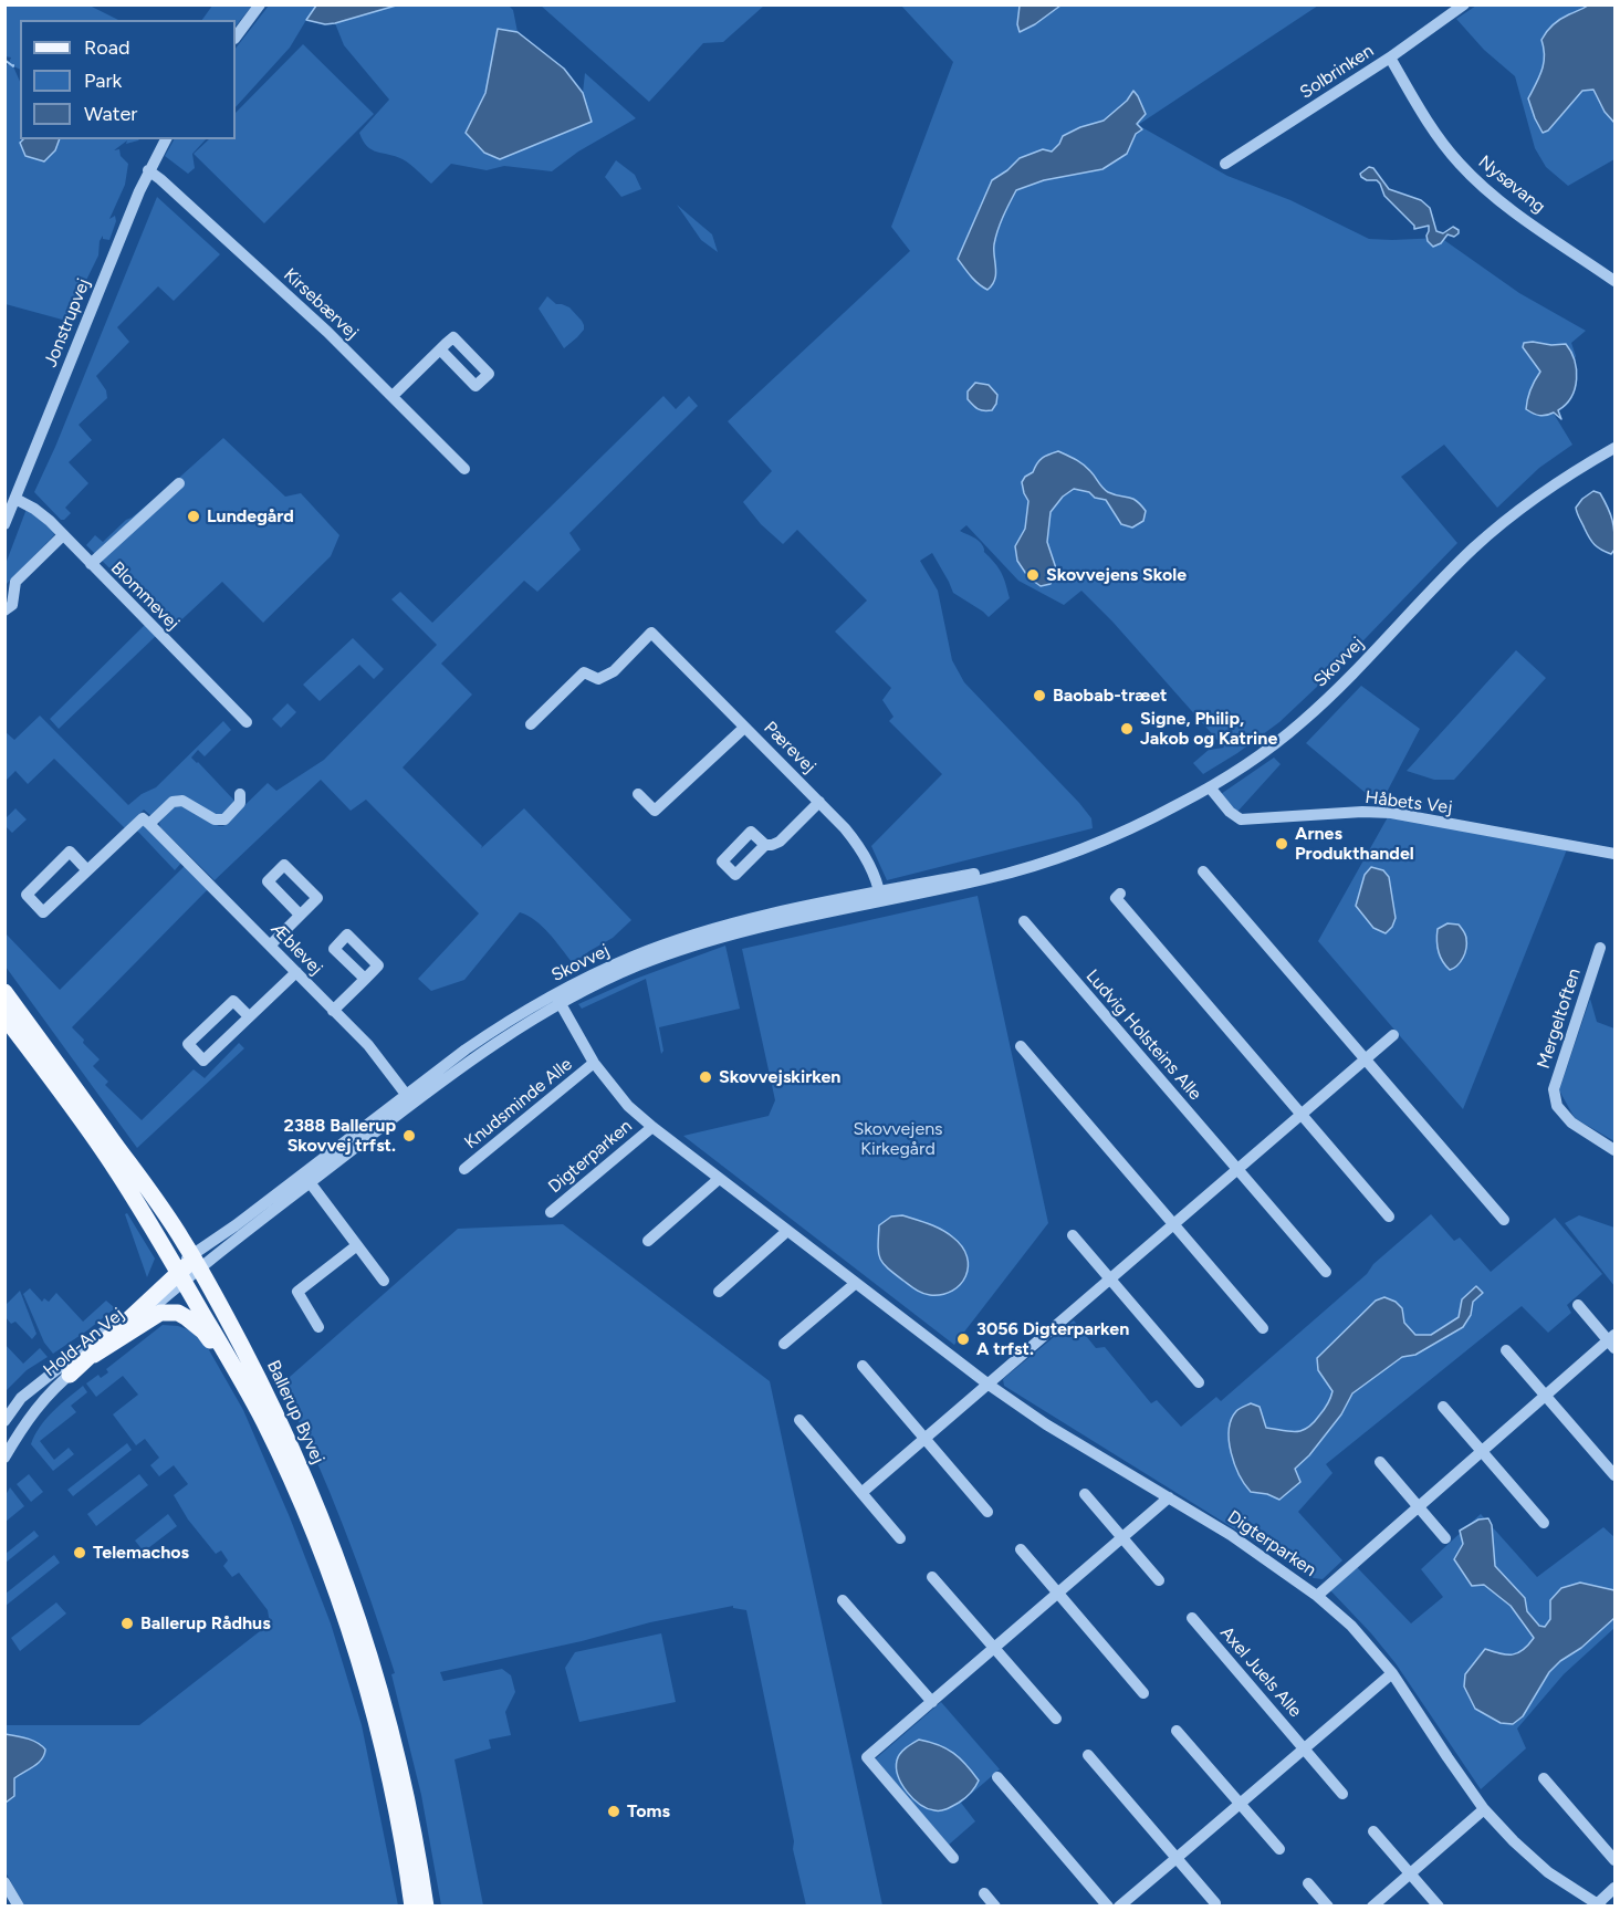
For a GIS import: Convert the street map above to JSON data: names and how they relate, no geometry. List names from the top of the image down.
{
  "streets": {
    "main road": ["Ballerup Byvej"],
    "street": [
      "Solbrinken",
      "Nysøvang",
      "Kirsebærvej",
      "Jonstrupvej",
      "Blommevej",
      "Skovvej",
      "Pærevej",
      "Håbets Vej",
      "Æblevej",
      "Mergeltoften",
      "Ludvig Holsteins Alle",
      "Knudsminde Alle",
      "Digterparken",
      "Hold-An Vej",
      "Axel Juels Alle"
    ]
  },
  "crossings": [
    ["Solbrinken", "Nysøvang"],
    ["Kirsebærvej", "Jonstrupvej"],
    ["Jonstrupvej", "Blommevej"],
    ["Skovvej", "Pærevej"],
    ["Skovvej", "Håbets Vej"],
    ["Skovvej", "Æblevej"],
    ["Skovvej", "Digterparken"],
    ["Skovvej", "Ballerup Byvej"],
    ["Knudsminde Alle", "Digterparken"],
    ["Hold-An Vej", "Ballerup Byvej"]
  ],
  "parks": ["Skovvejens Kirkegård"],
  "places": [
    "Lundegård",
    "Skovvejens Skole",
    "Baobab-træet",
    "Signe, Philip, Jakob og Katrine",
    "Arnes Produkthandel",
    "Skovvejskirken",
    "2388 Ballerup Skovvej trfst.",
    "3056 Digterparken A trfst.",
    "Telemachos",
    "Ballerup Rådhus",
    "Toms"
  ],
  "legend": ["Road", "Park", "Water"]
}
